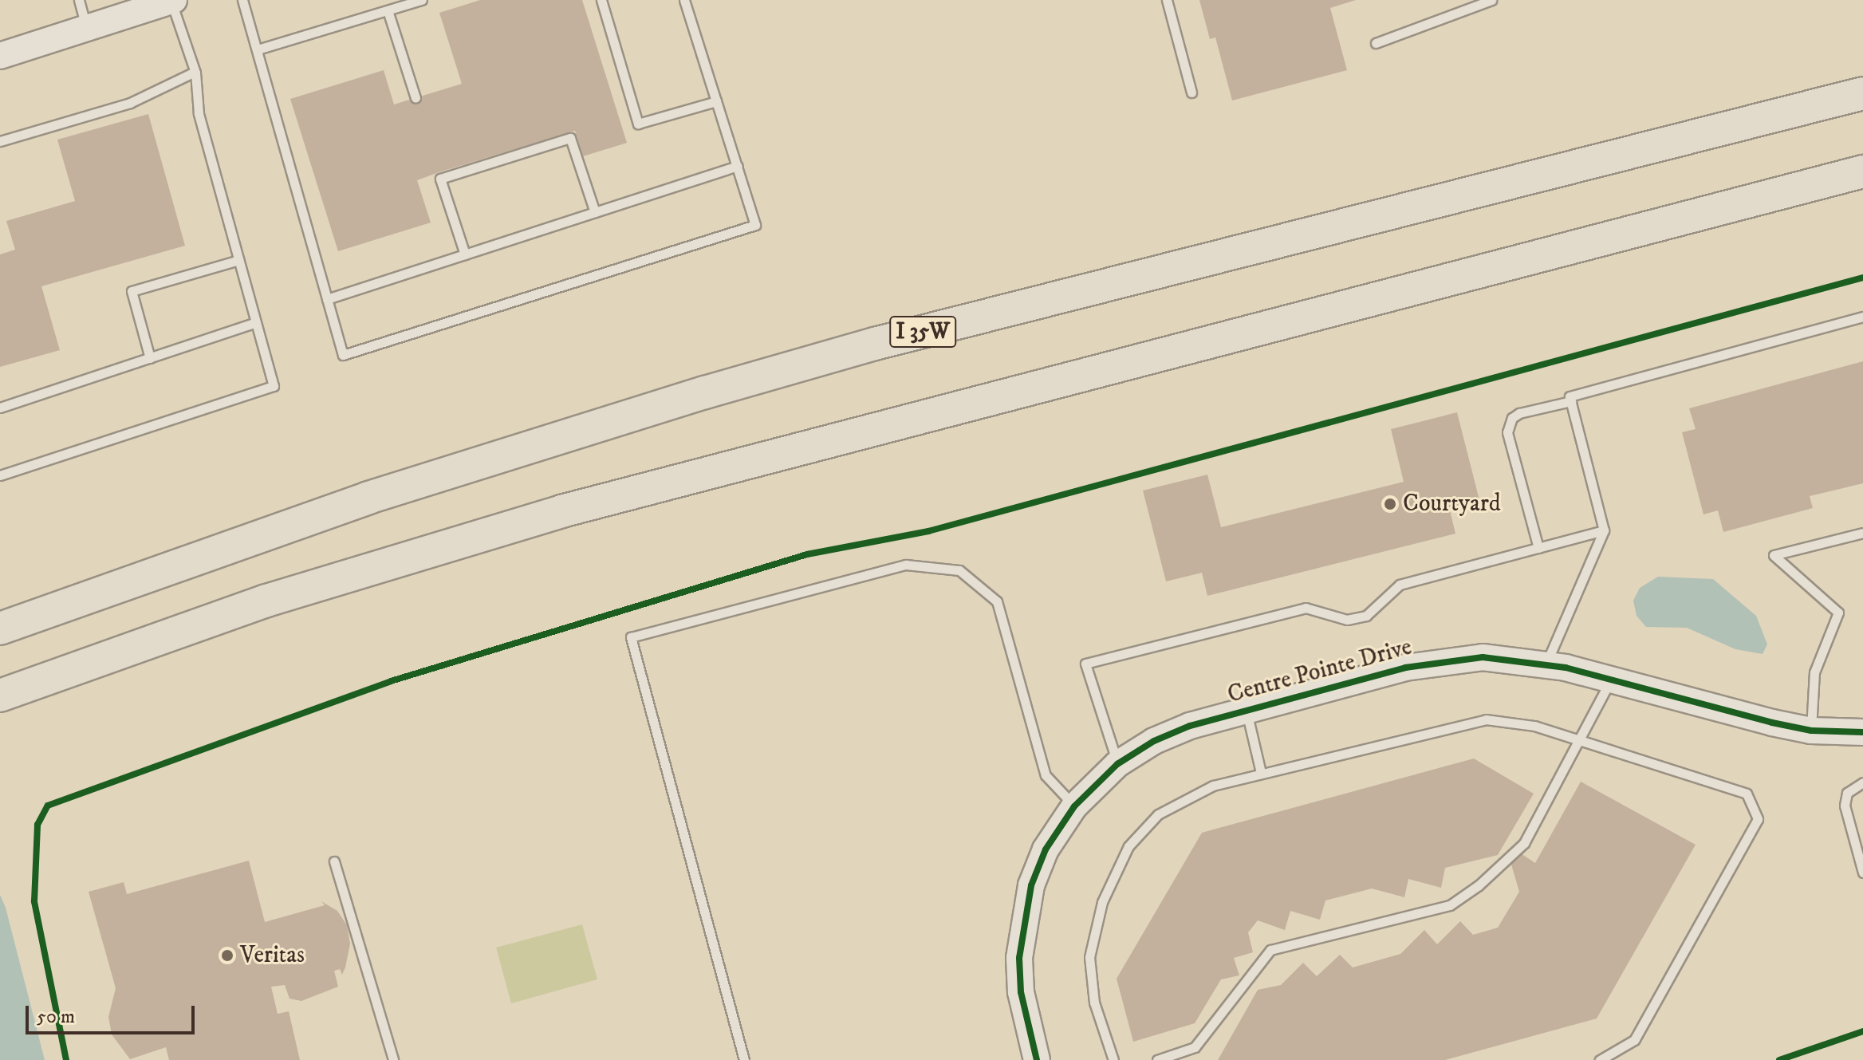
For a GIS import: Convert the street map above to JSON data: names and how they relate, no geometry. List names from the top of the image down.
{
  "streets": {
    "highway": ["I 35W"],
    "street": ["Centre Pointe Drive"]
  },
  "places": ["Courtyard", "Veritas"],
  "scale_bar": "50 m"
}
